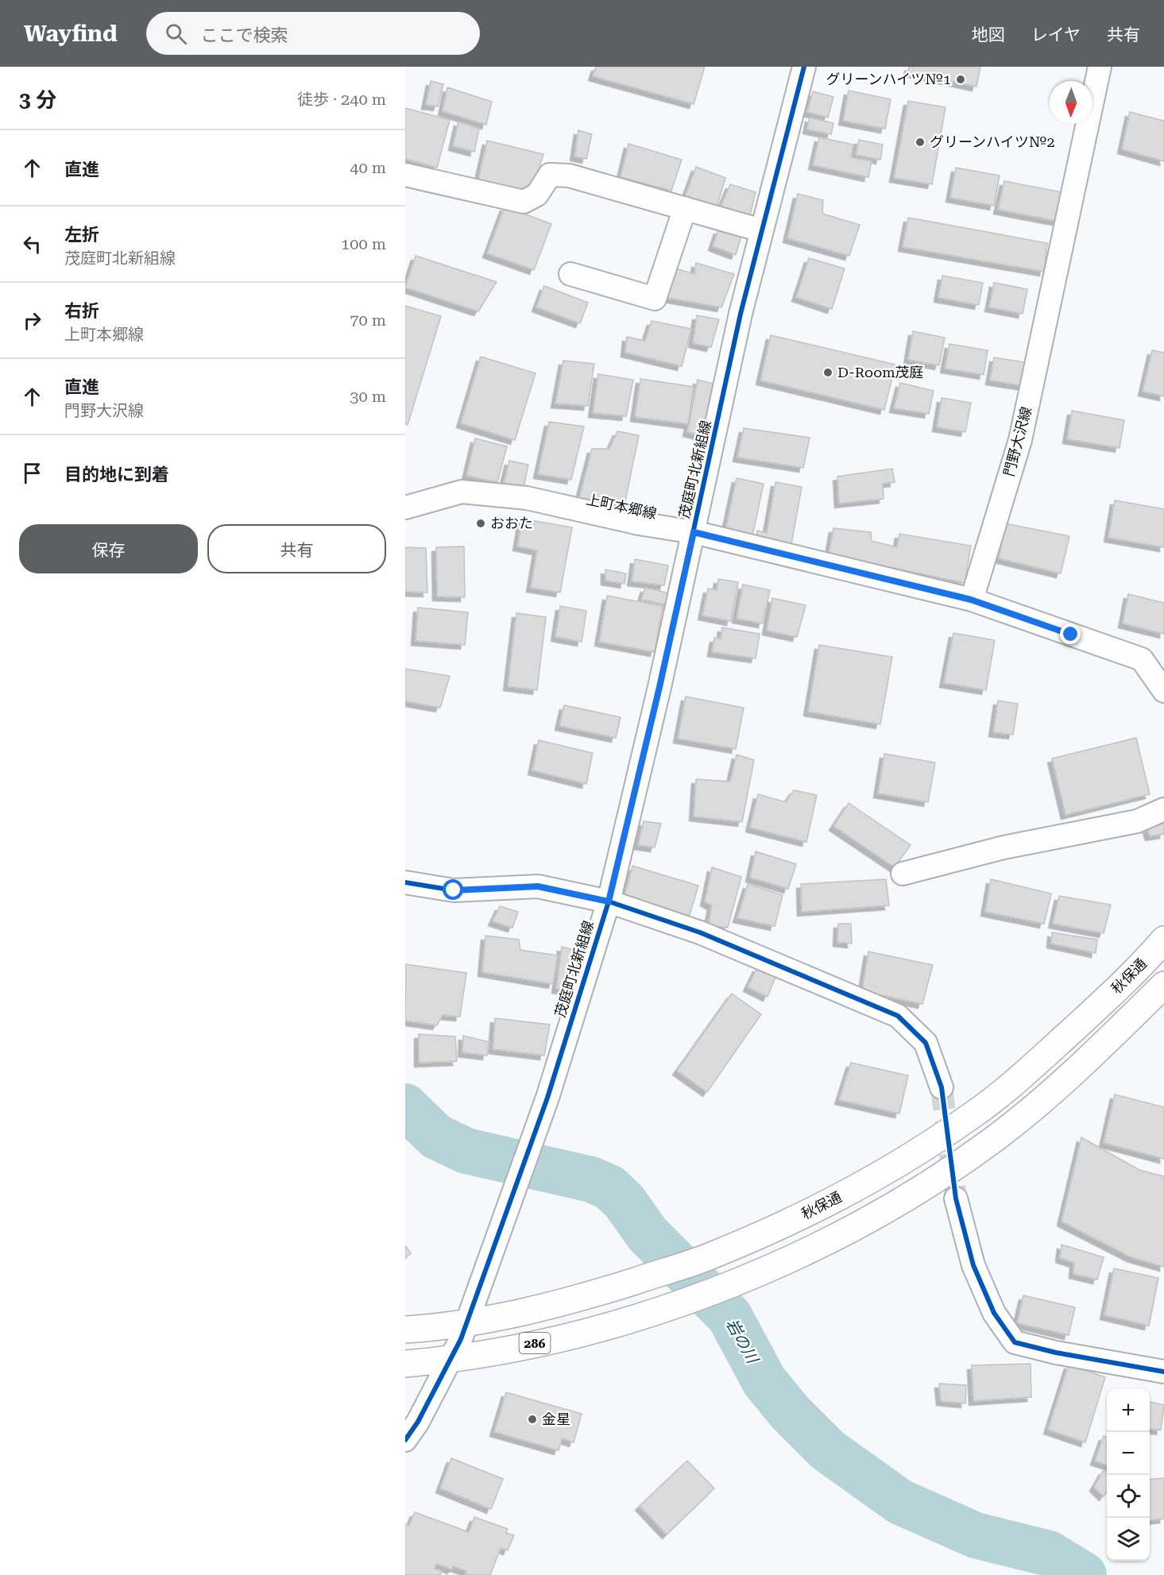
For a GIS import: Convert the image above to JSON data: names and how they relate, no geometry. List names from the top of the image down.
{
  "streets": {
    "highway": ["秋保通", "286"],
    "street": ["門野大沢線", "茂庭町北新組線", "上町本郷線"]
  },
  "crossings": [
    ["門野大沢線", "上町本郷線"],
    ["茂庭町北新組線", "上町本郷線"],
    ["茂庭町北新組線", "秋保通"],
    ["茂庭町北新組線", "286"]
  ],
  "water": ["岩の川"],
  "places": [
    "グリーンハイツ№1",
    "グリーンハイツ№2",
    "D-Room茂庭",
    "おおた",
    "金星"
  ],
  "north": "bottom",
  "page": {
    "header": "Wayfind",
    "search": "ここで検索",
    "nav": ["地図", "レイヤ", "共有"],
    "heading": ["3 分", "徒歩 · 240 m"],
    "list": [
      ["直進", "40 m"],
      ["左折", "茂庭町北新組線", "100 m"],
      ["右折", "上町本郷線", "70 m"],
      ["直進", "門野大沢線", "30 m"],
      "目的地に到着"
    ],
    "buttons": ["保存", "共有"],
    "map_buttons": ["+", "−"]
  }
}
